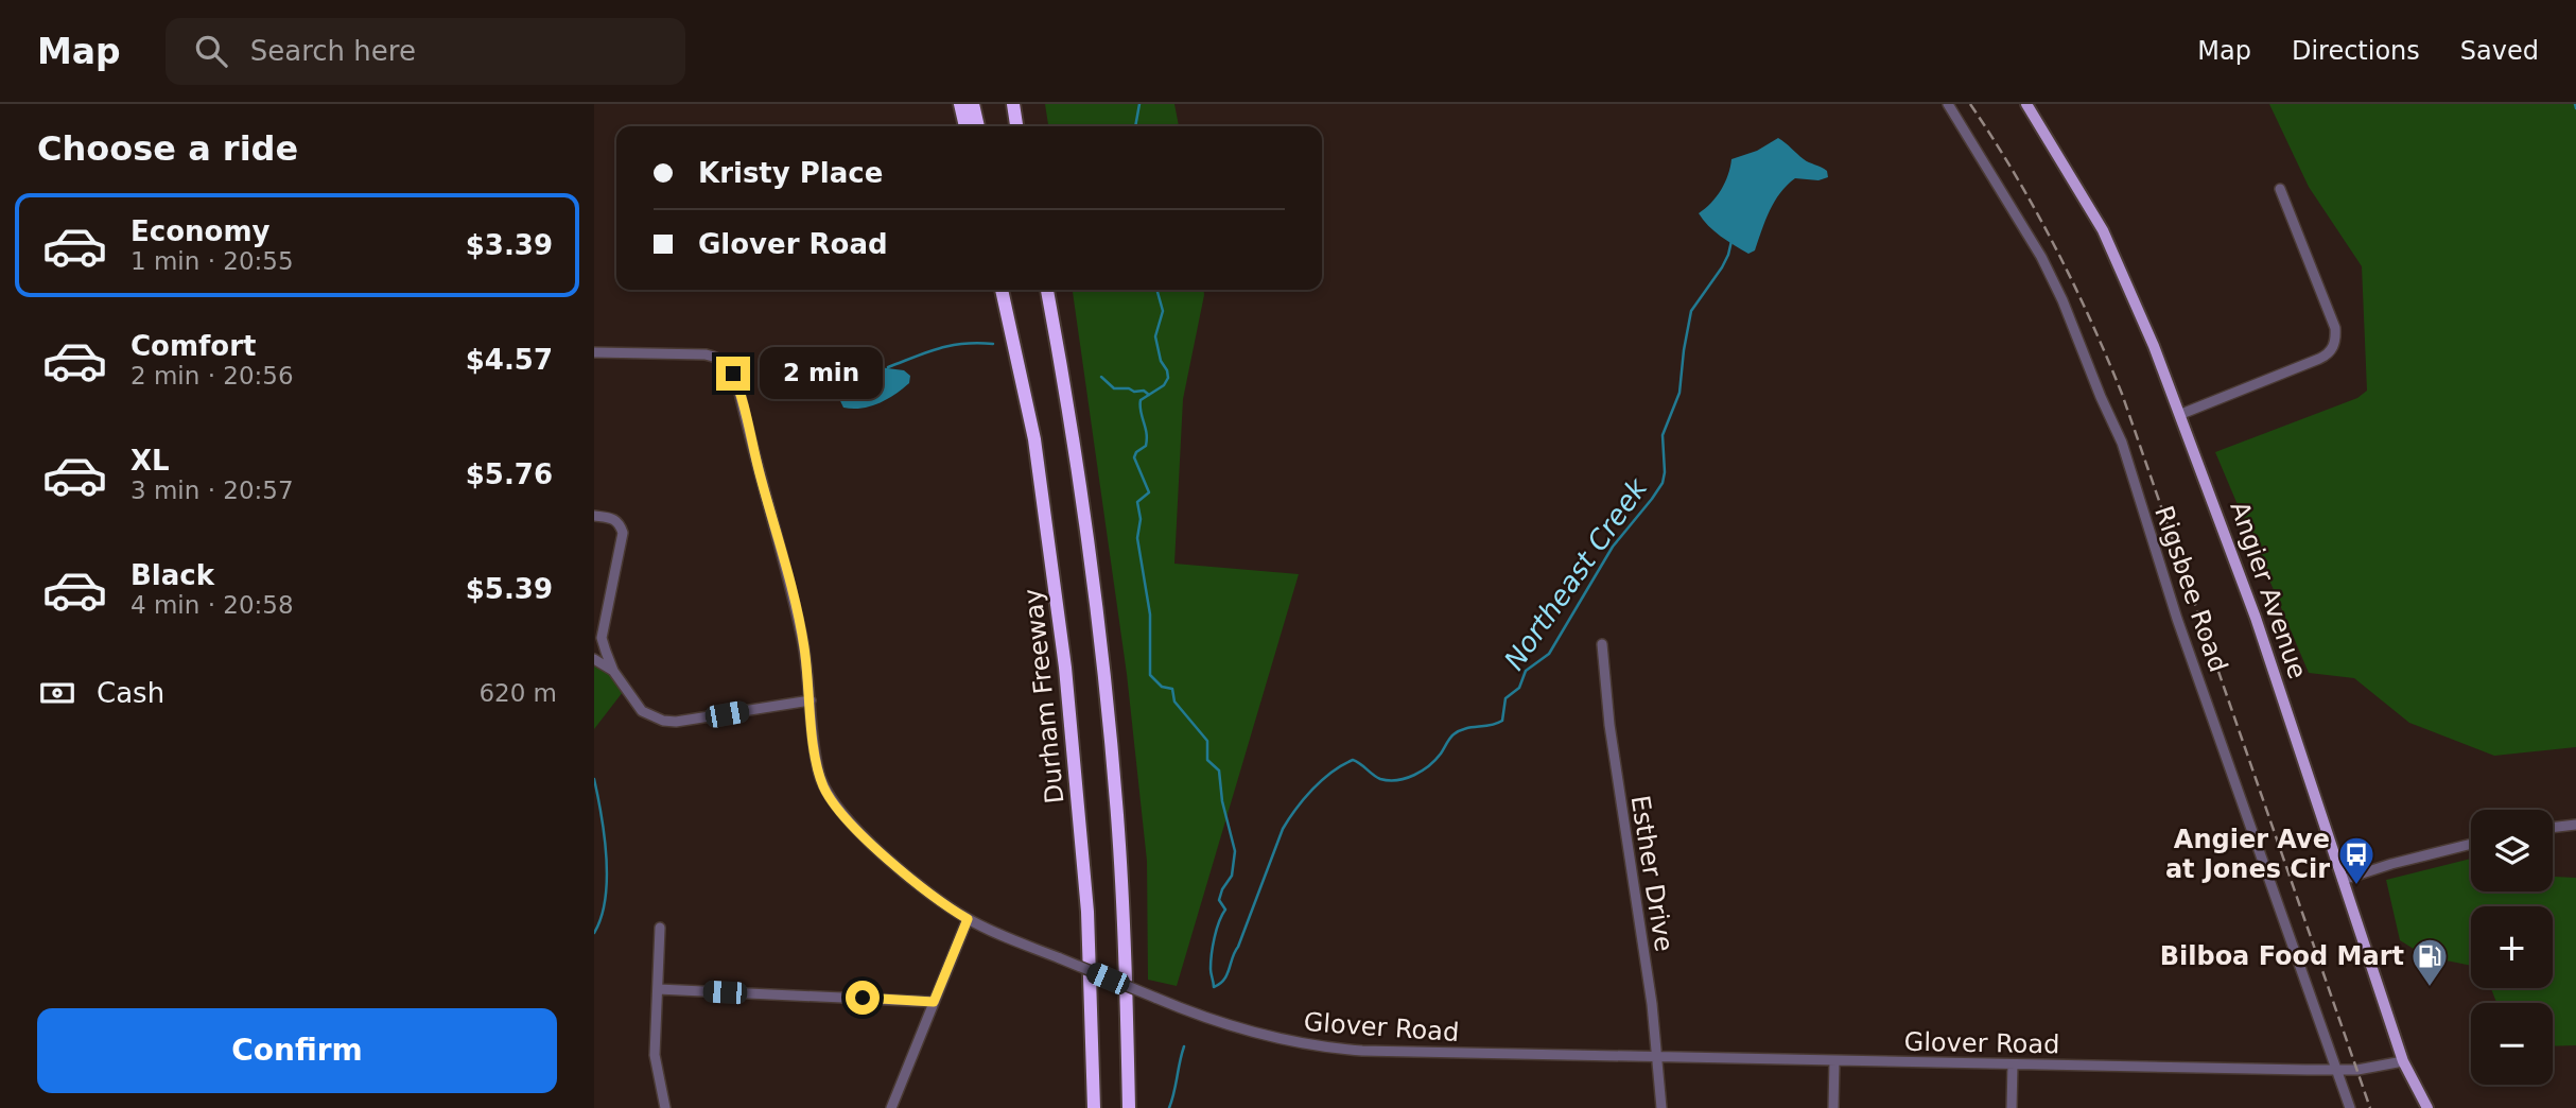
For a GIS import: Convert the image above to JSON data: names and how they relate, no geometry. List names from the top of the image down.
{
  "streets": {
    "highway": ["Durham Freeway"],
    "main road": ["Angier Avenue"],
    "street": ["Rigsbee Road", "Esther Drive", "Glover Road"]
  },
  "crossings": [
    ["Rigsbee Road", "Glover Road"],
    ["Angier Avenue", "Glover Road"],
    ["Esther Drive", "Glover Road"]
  ],
  "water": ["Northeast Creek"],
  "places": {
    "bus stop": ["Angier Ave at Jones Cir"],
    "fuel station": ["Bilboa Food Mart"]
  },
  "page": {
    "header": "Map",
    "search": "Search here",
    "nav": ["Map", "Directions", "Saved"],
    "heading": "Choose a ride",
    "banner": ["Kristy Place", "Glover Road"],
    "list": [
      {
        "name": "Economy",
        "note": "1 min · 20:55",
        "value": "$3.39"
      },
      {
        "name": "Comfort",
        "note": "2 min · 20:56",
        "value": "$4.57"
      },
      {
        "name": "XL",
        "note": "3 min · 20:57",
        "value": "$5.76"
      },
      {
        "name": "Black",
        "note": "4 min · 20:58",
        "value": "$5.39"
      }
    ],
    "bubble": "2 min",
    "pay": ["Cash", "620 m"],
    "map_buttons": ["+", "−"],
    "buttons": "Confirm"
  }
}
